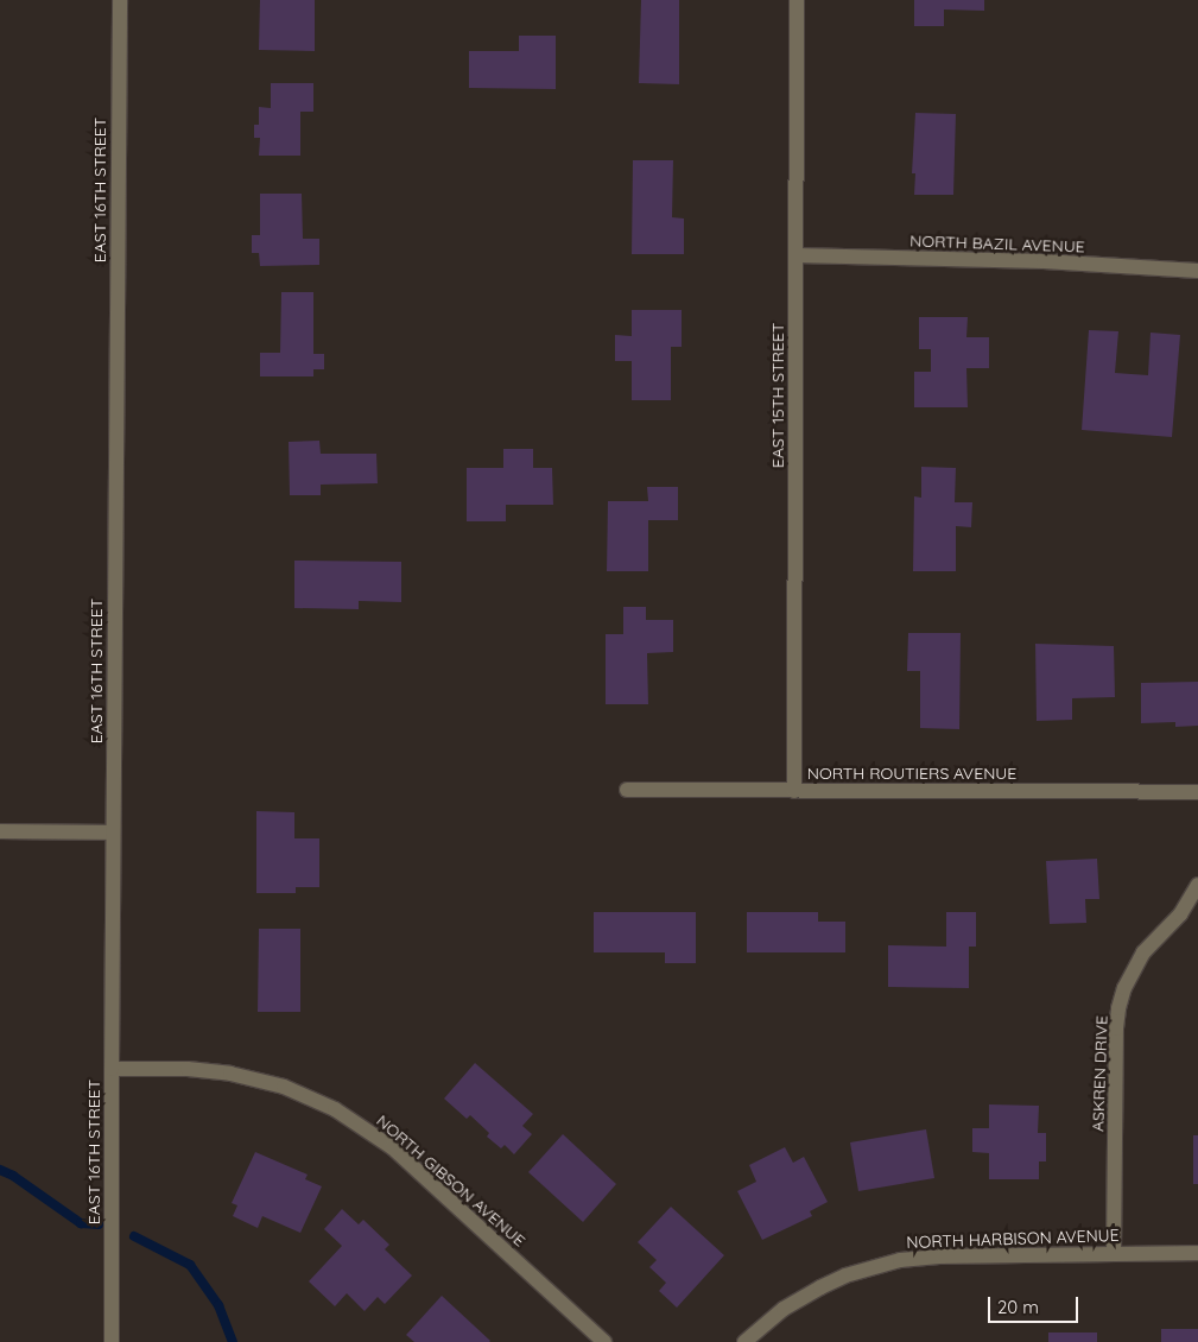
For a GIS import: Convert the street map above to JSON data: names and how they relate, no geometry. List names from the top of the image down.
{
  "streets": {
    "street": [
      "EAST 16TH STREET",
      "NORTH BAZIL AVENUE",
      "EAST 15TH STREET",
      "NORTH ROUTIERS AVENUE",
      "ASKREN DRIVE",
      "NORTH GIBSON AVENUE",
      "NORTH HARBISON AVENUE"
    ]
  },
  "crossings": [
    ["EAST 16TH STREET", "NORTH GIBSON AVENUE"],
    ["NORTH BAZIL AVENUE", "EAST 15TH STREET"],
    ["EAST 15TH STREET", "NORTH ROUTIERS AVENUE"],
    ["ASKREN DRIVE", "NORTH HARBISON AVENUE"]
  ],
  "scale_bar": "20 m"
}
